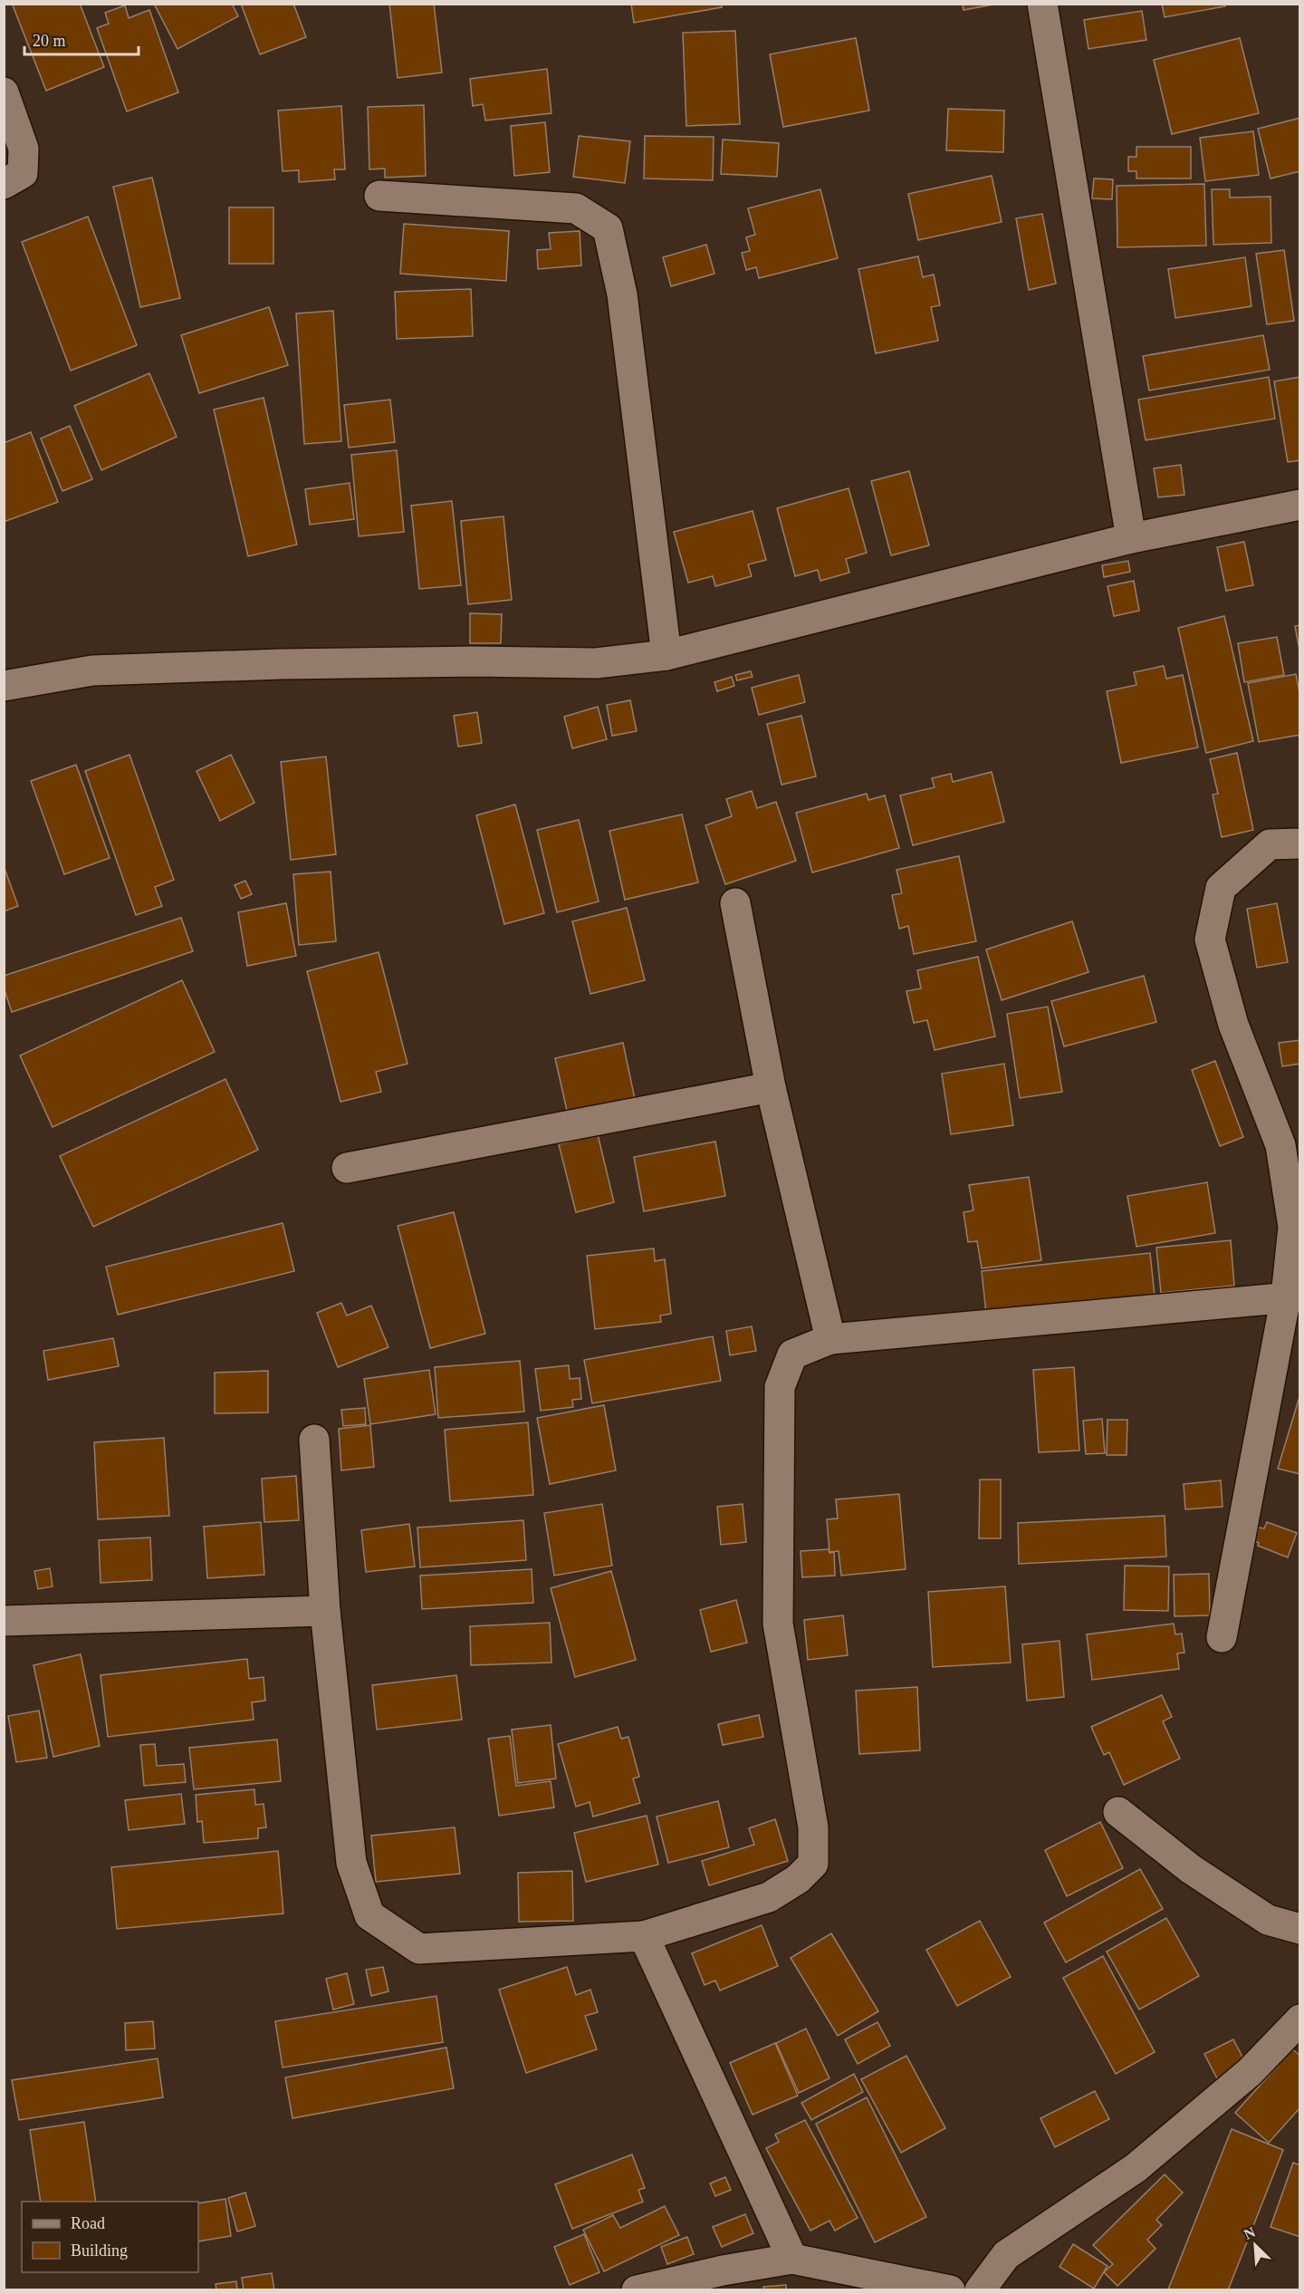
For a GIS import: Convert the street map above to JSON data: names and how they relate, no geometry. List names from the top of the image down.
{
  "legend": ["Road", "Building"],
  "scale_bar": "20 m",
  "north": "top left"
}
